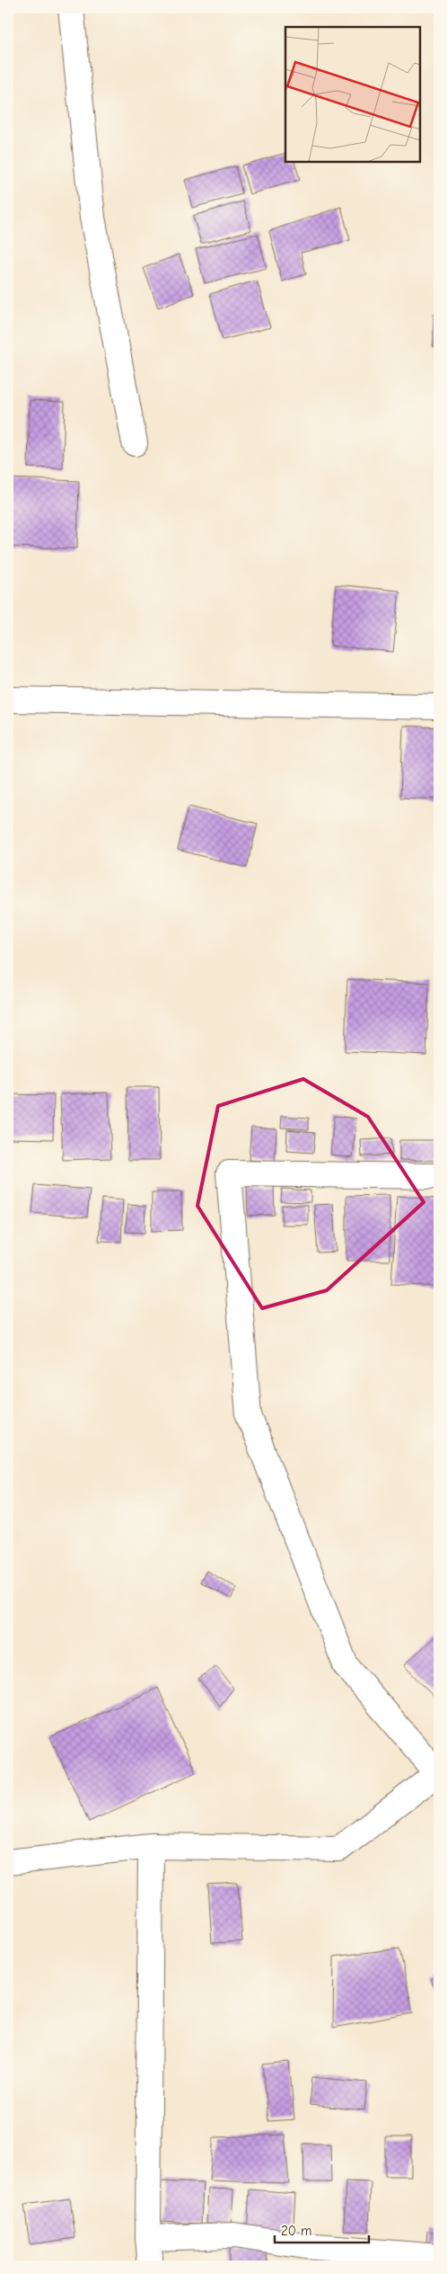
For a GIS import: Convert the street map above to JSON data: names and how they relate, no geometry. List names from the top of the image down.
{
  "scale_bar": "20 m"
}
